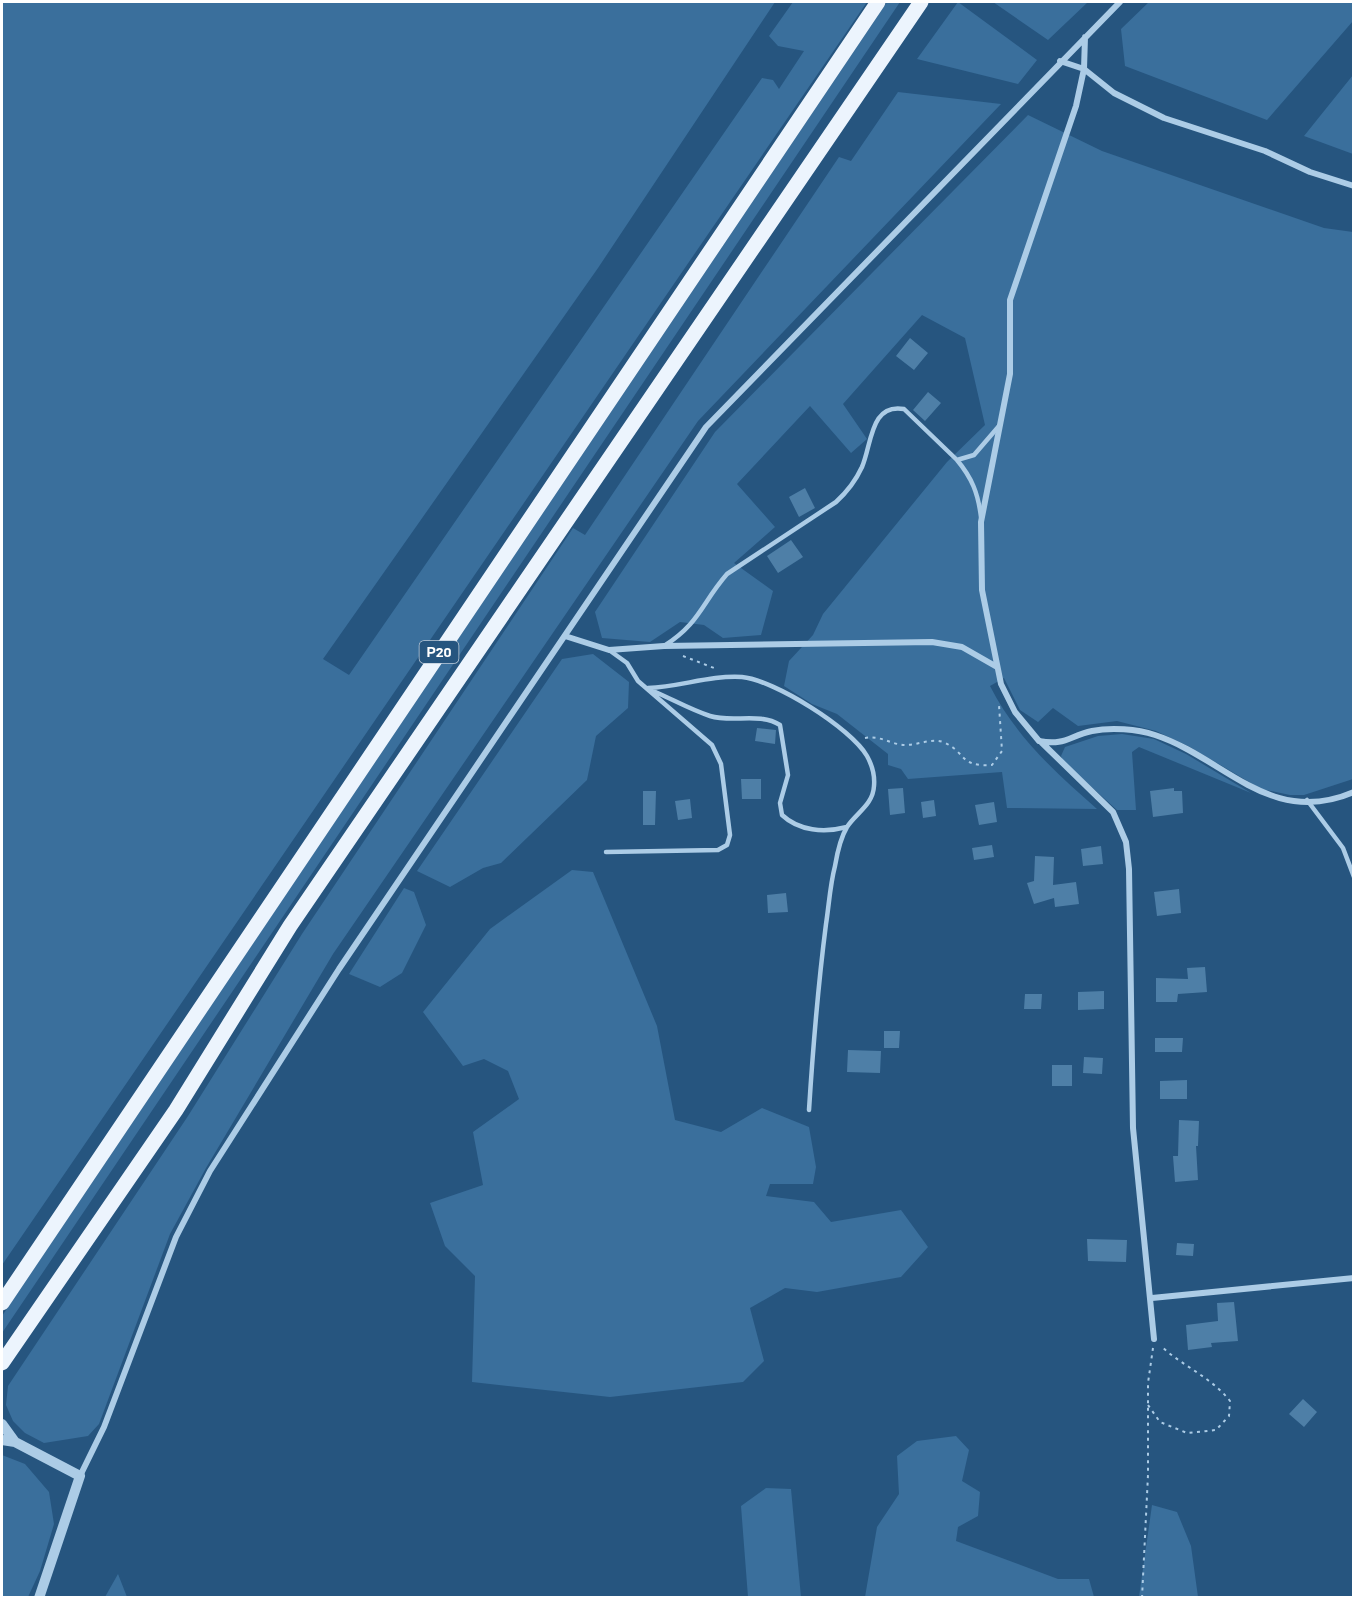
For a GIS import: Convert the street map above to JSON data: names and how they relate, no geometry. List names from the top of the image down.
{
  "streets": {
    "main road": ["Р20"]
  }
}
